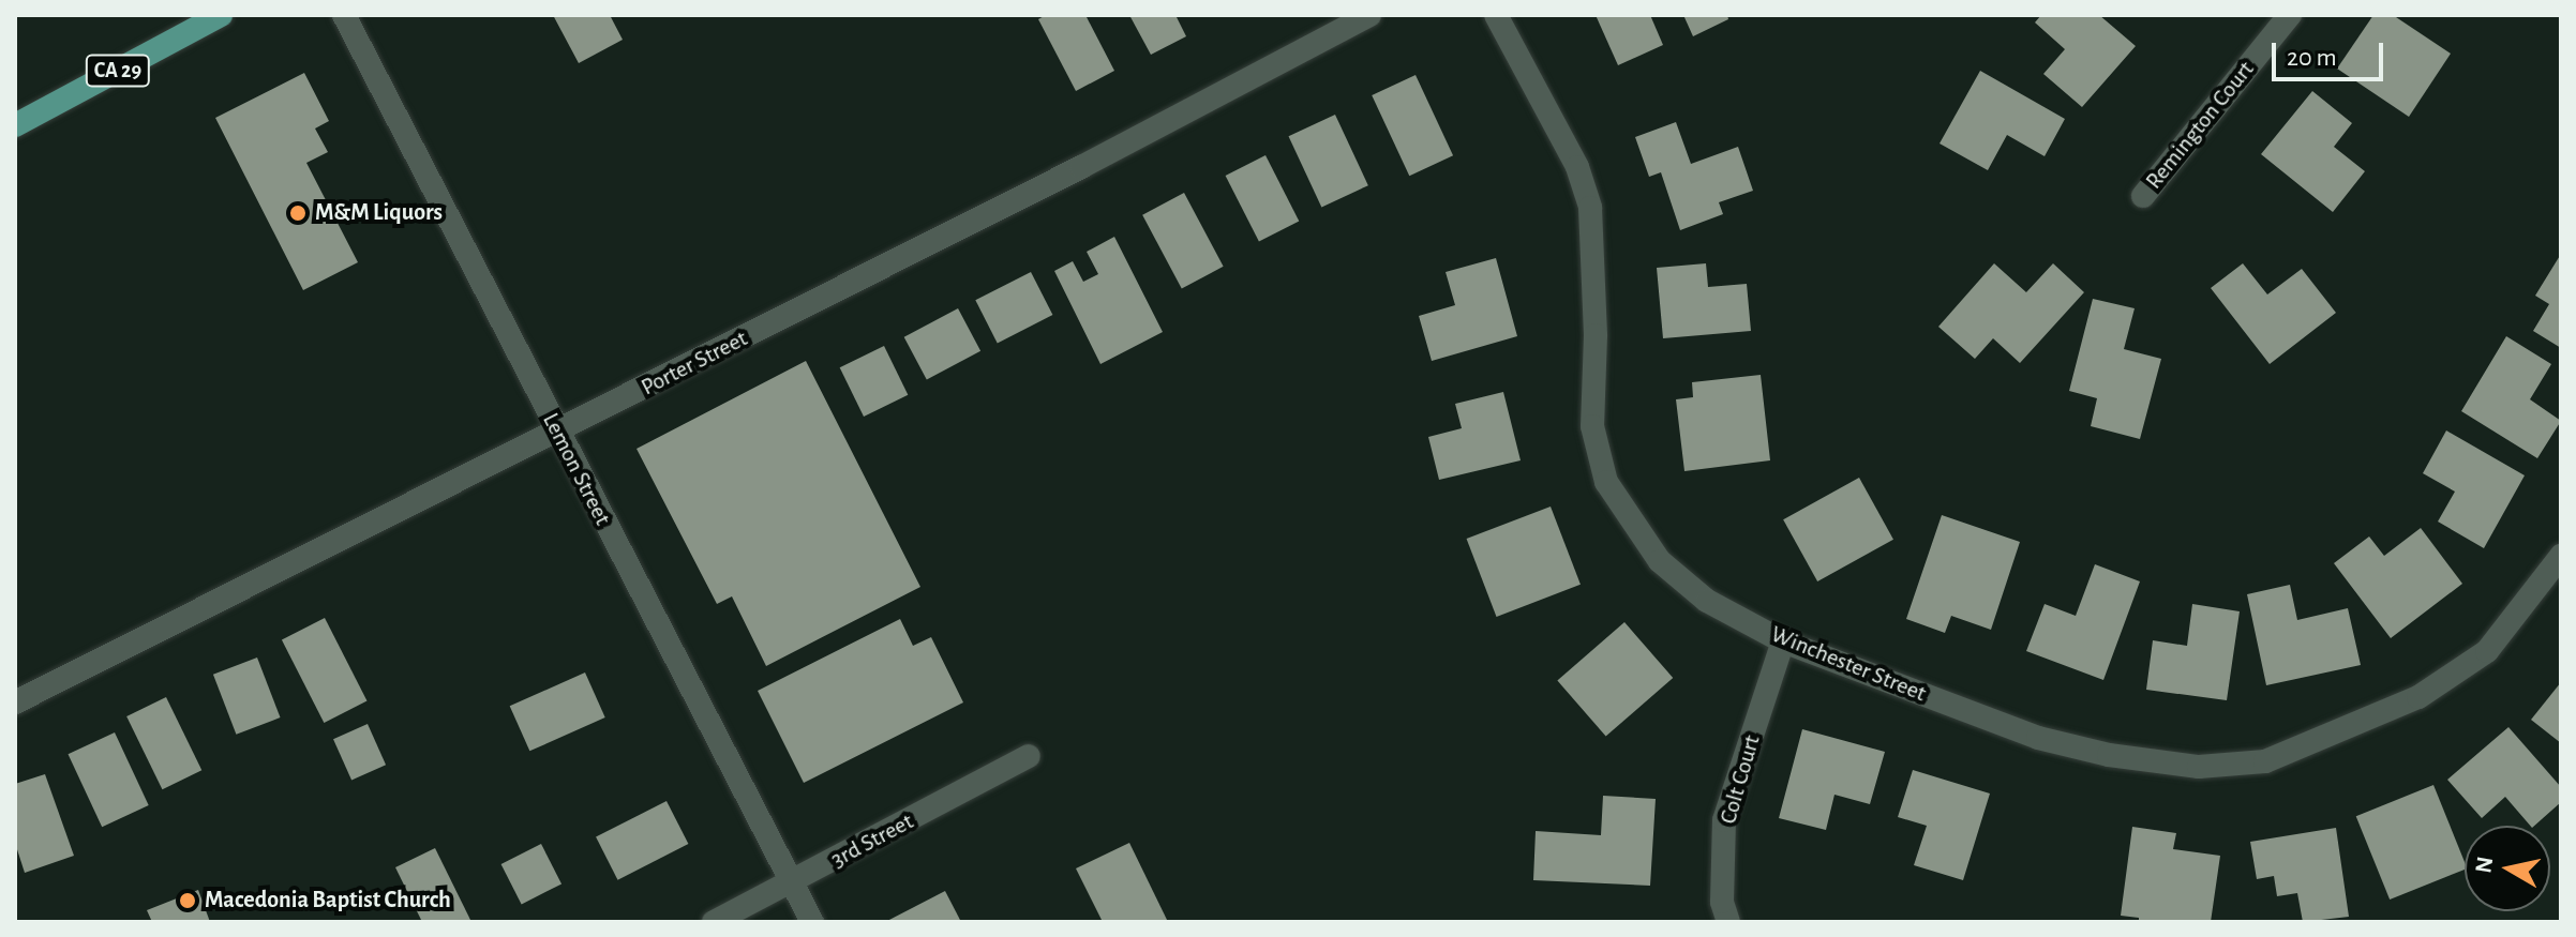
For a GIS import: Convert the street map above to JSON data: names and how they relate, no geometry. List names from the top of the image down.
{
  "streets": {
    "main road": ["CA 29"],
    "street": [
      "Remington Court",
      "Porter Street",
      "Lemon Street",
      "Winchester Street",
      "Colt Court",
      "3rd Street"
    ]
  },
  "crossings": [
    ["Porter Street", "Lemon Street"],
    ["Lemon Street", "3rd Street"],
    ["Winchester Street", "Colt Court"]
  ],
  "places": ["M&M Liquors", "Macedonia Baptist Church"],
  "scale_bar": "20 m",
  "north": "left"
}
